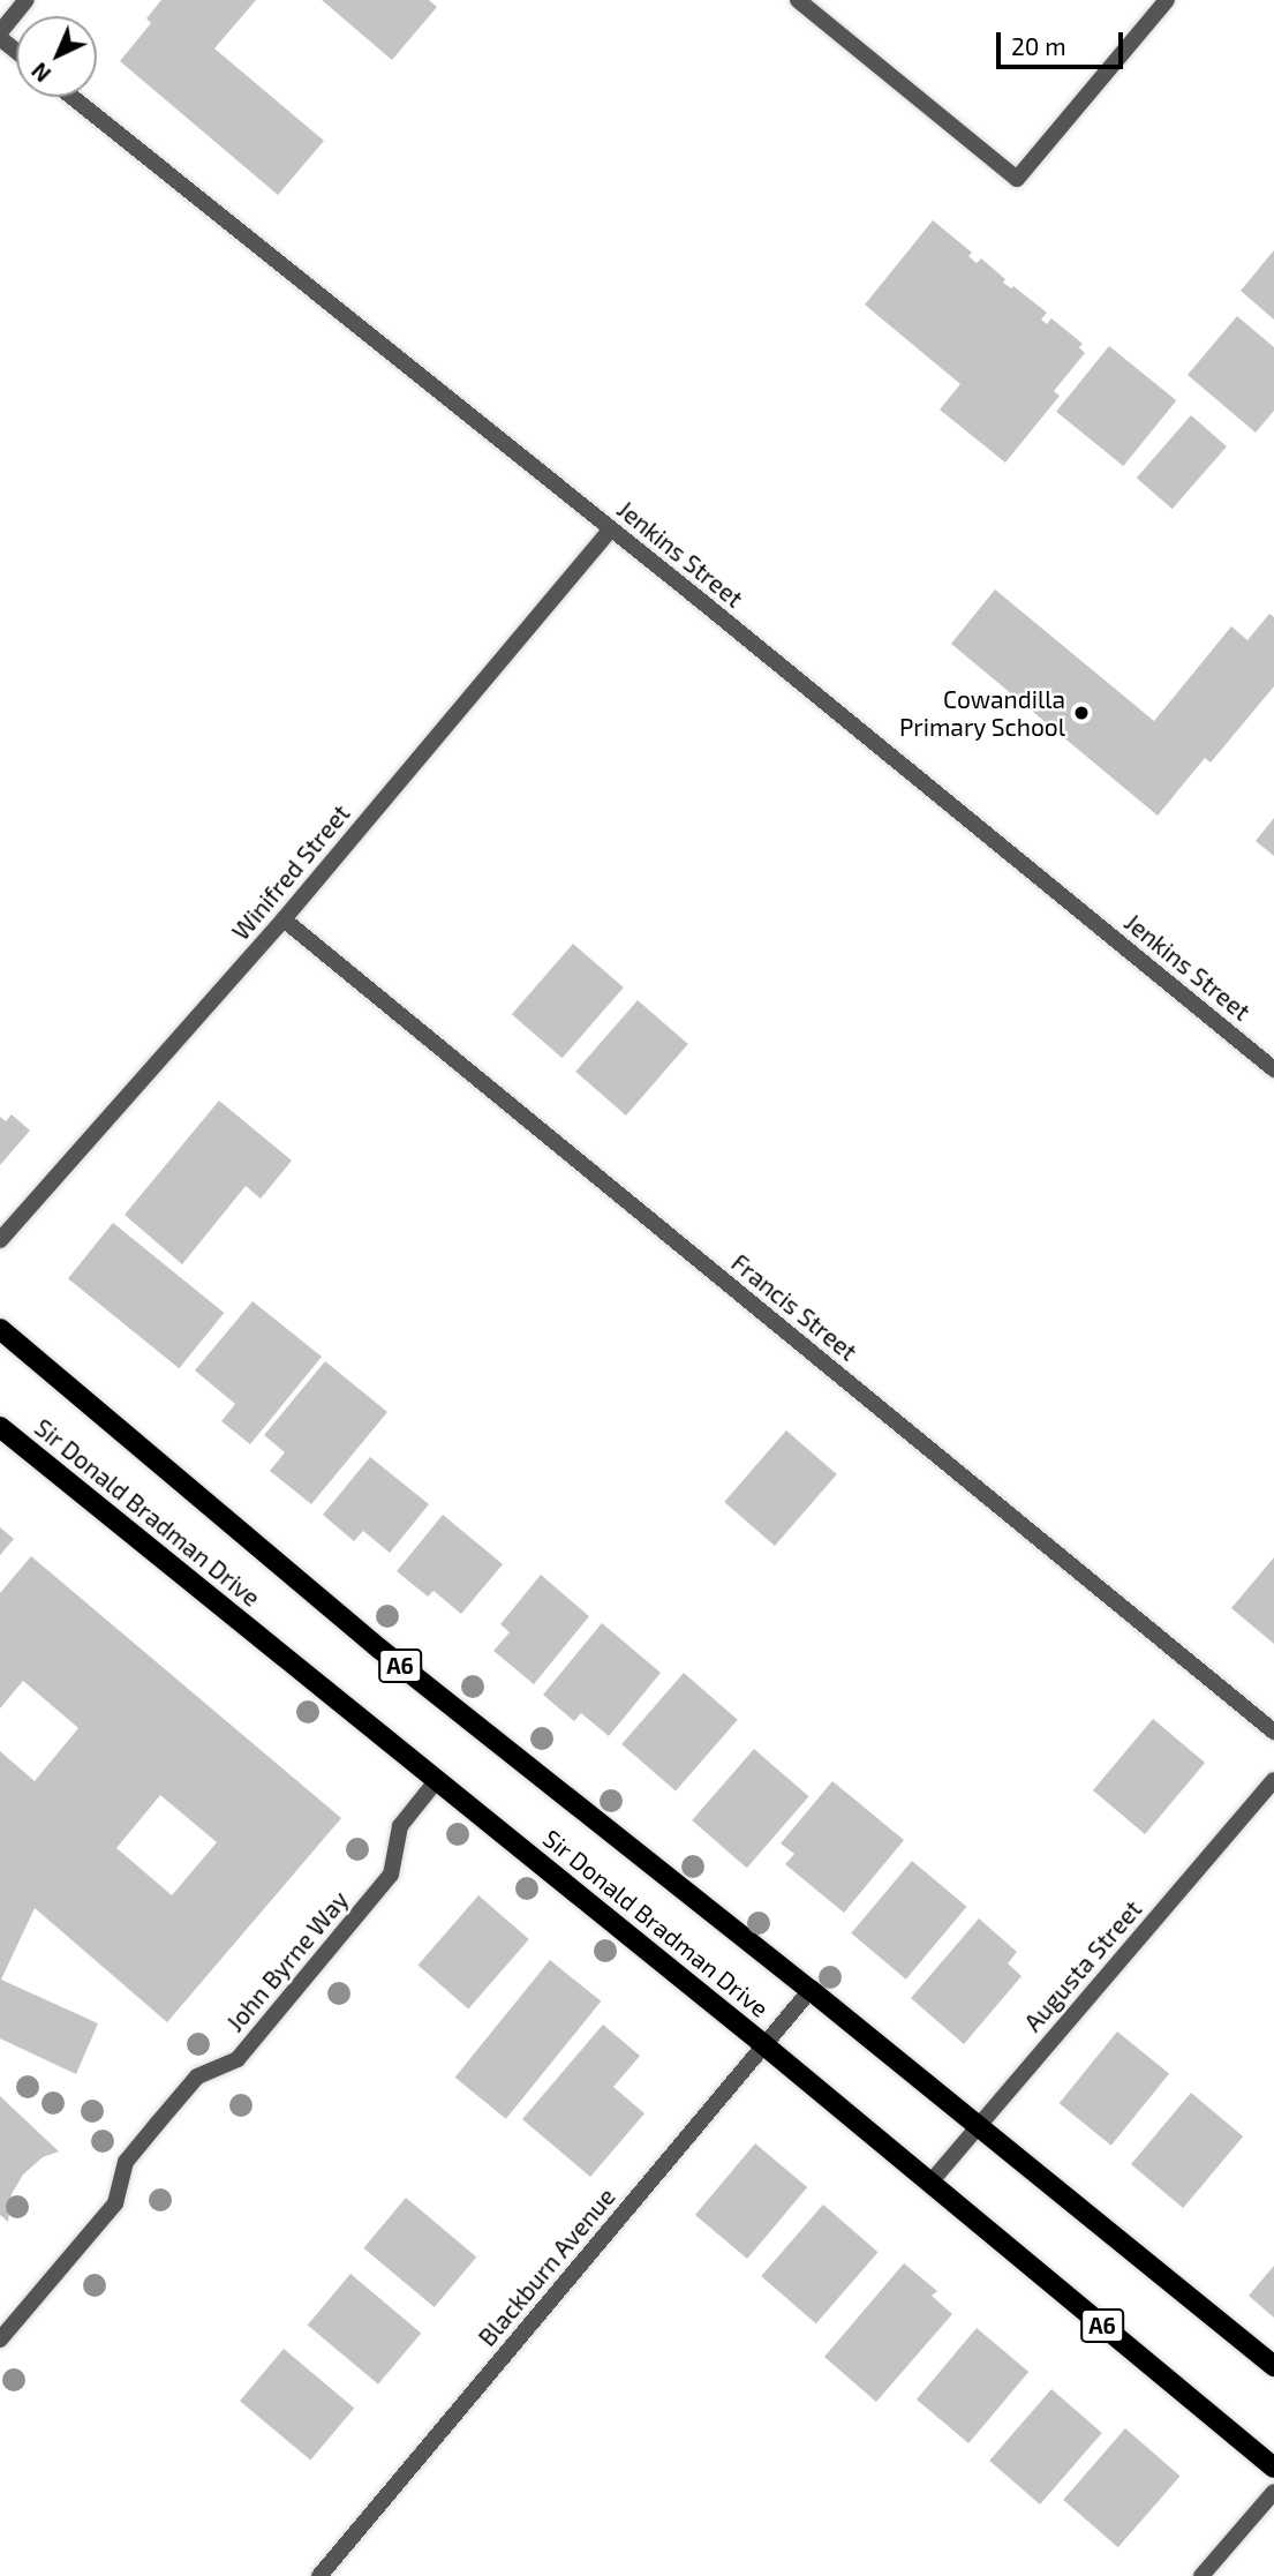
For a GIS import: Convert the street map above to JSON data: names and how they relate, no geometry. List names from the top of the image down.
{
  "streets": {
    "main road": ["Sir Donald Bradman Drive", "A6"],
    "street": [
      "Jenkins Street",
      "Winifred Street",
      "Francis Street",
      "John Byrne Way",
      "Augusta Street",
      "Blackburn Avenue"
    ]
  },
  "crossings": [
    ["Jenkins Street", "Winifred Street"],
    ["Winifred Street", "Francis Street"],
    ["Sir Donald Bradman Drive", "John Byrne Way"],
    ["Sir Donald Bradman Drive", "Augusta Street"],
    ["Sir Donald Bradman Drive", "Blackburn Avenue"]
  ],
  "places": ["Cowandilla Primary School"],
  "scale_bar": "20 m",
  "north": "bottom left"
}
